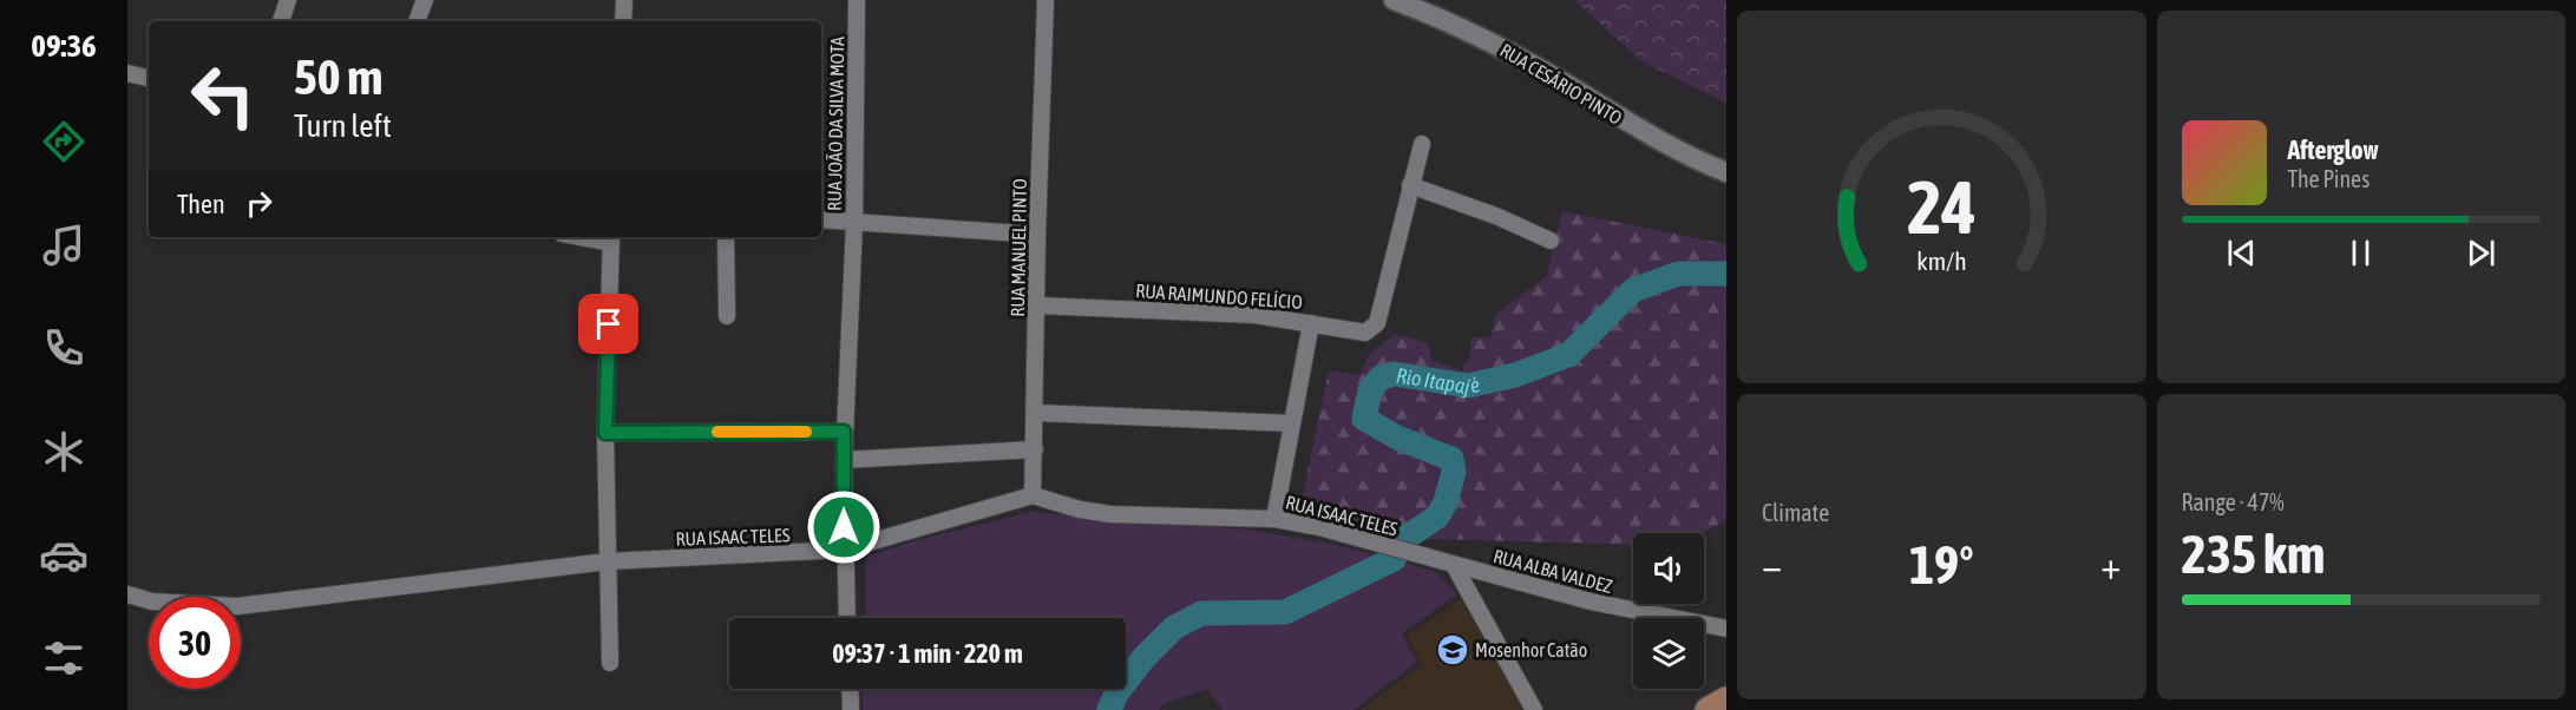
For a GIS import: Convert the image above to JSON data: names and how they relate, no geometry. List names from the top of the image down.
{
  "streets": {
    "street": [
      "RUA CESÁRIO PINTO",
      "RUA JOÃO DA SILVA MOTA",
      "RUA MANUEL PINTO",
      "RUA RAIMUNDO FELÍCIO",
      "RUA ISAAC TELES",
      "RUA ALBA VALDEZ"
    ]
  },
  "crossings": [
    ["RUA JOÃO DA SILVA MOTA", "RUA ISAAC TELES"],
    ["RUA MANUEL PINTO", "RUA RAIMUNDO FELÍCIO"],
    ["RUA MANUEL PINTO", "RUA ISAAC TELES"],
    ["RUA ISAAC TELES", "RUA ALBA VALDEZ"]
  ],
  "water": ["Rio Itapajé"],
  "places": {
    "school or university": ["Mosenhor Catão"]
  },
  "page": {
    "tabs": "09:36",
    "turn": ["50 m", "Turn left"],
    "song": ["Afterglow", "The Pines"],
    "then": "Then",
    "tile": [
      "Climate",
      ["Range · 47%", "235 km"]
    ],
    "heat": ["−", "19°", "+"],
    "limit": "30",
    "trip": "09:37 · 1 min · 220 m",
    "gauge": ["24", "km/h"]
  }
}
